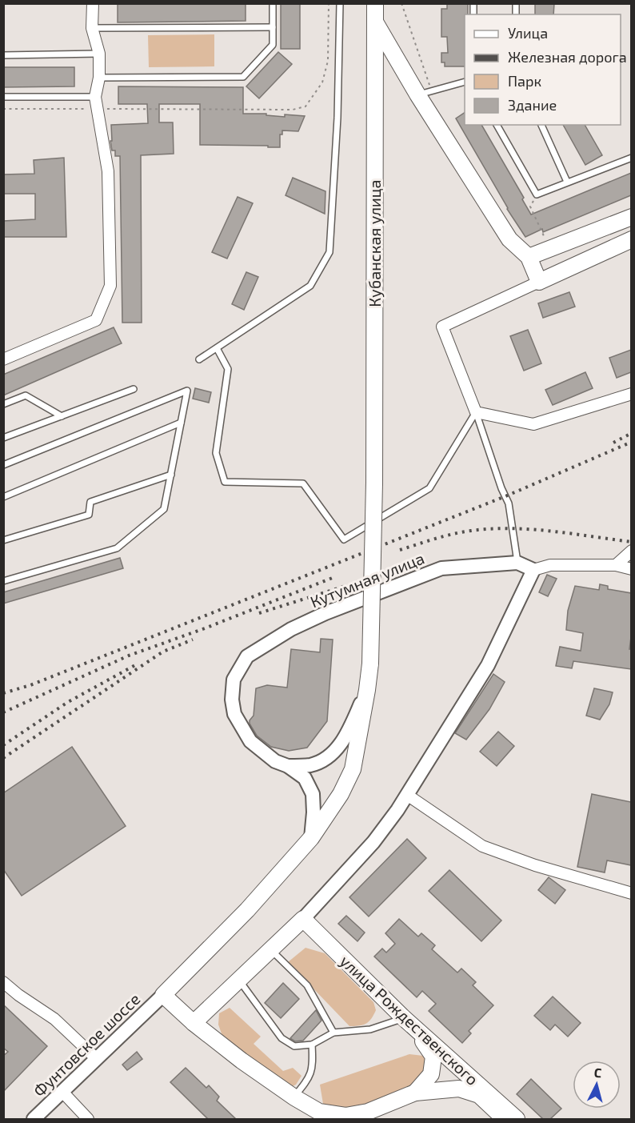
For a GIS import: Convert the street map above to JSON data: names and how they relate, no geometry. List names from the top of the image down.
{
  "streets": {
    "main road": ["Кубанская улица", "улица Рождественского"],
    "street": ["Кутумная улица", "Фунтовское шоссе"]
  },
  "crossings": [
    ["Кубанская улица", "Фунтовское шоссе"]
  ],
  "legend": [
    "Улица",
    "Железная дорога",
    "Парк",
    "Здание"
  ],
  "north": "top"
}
